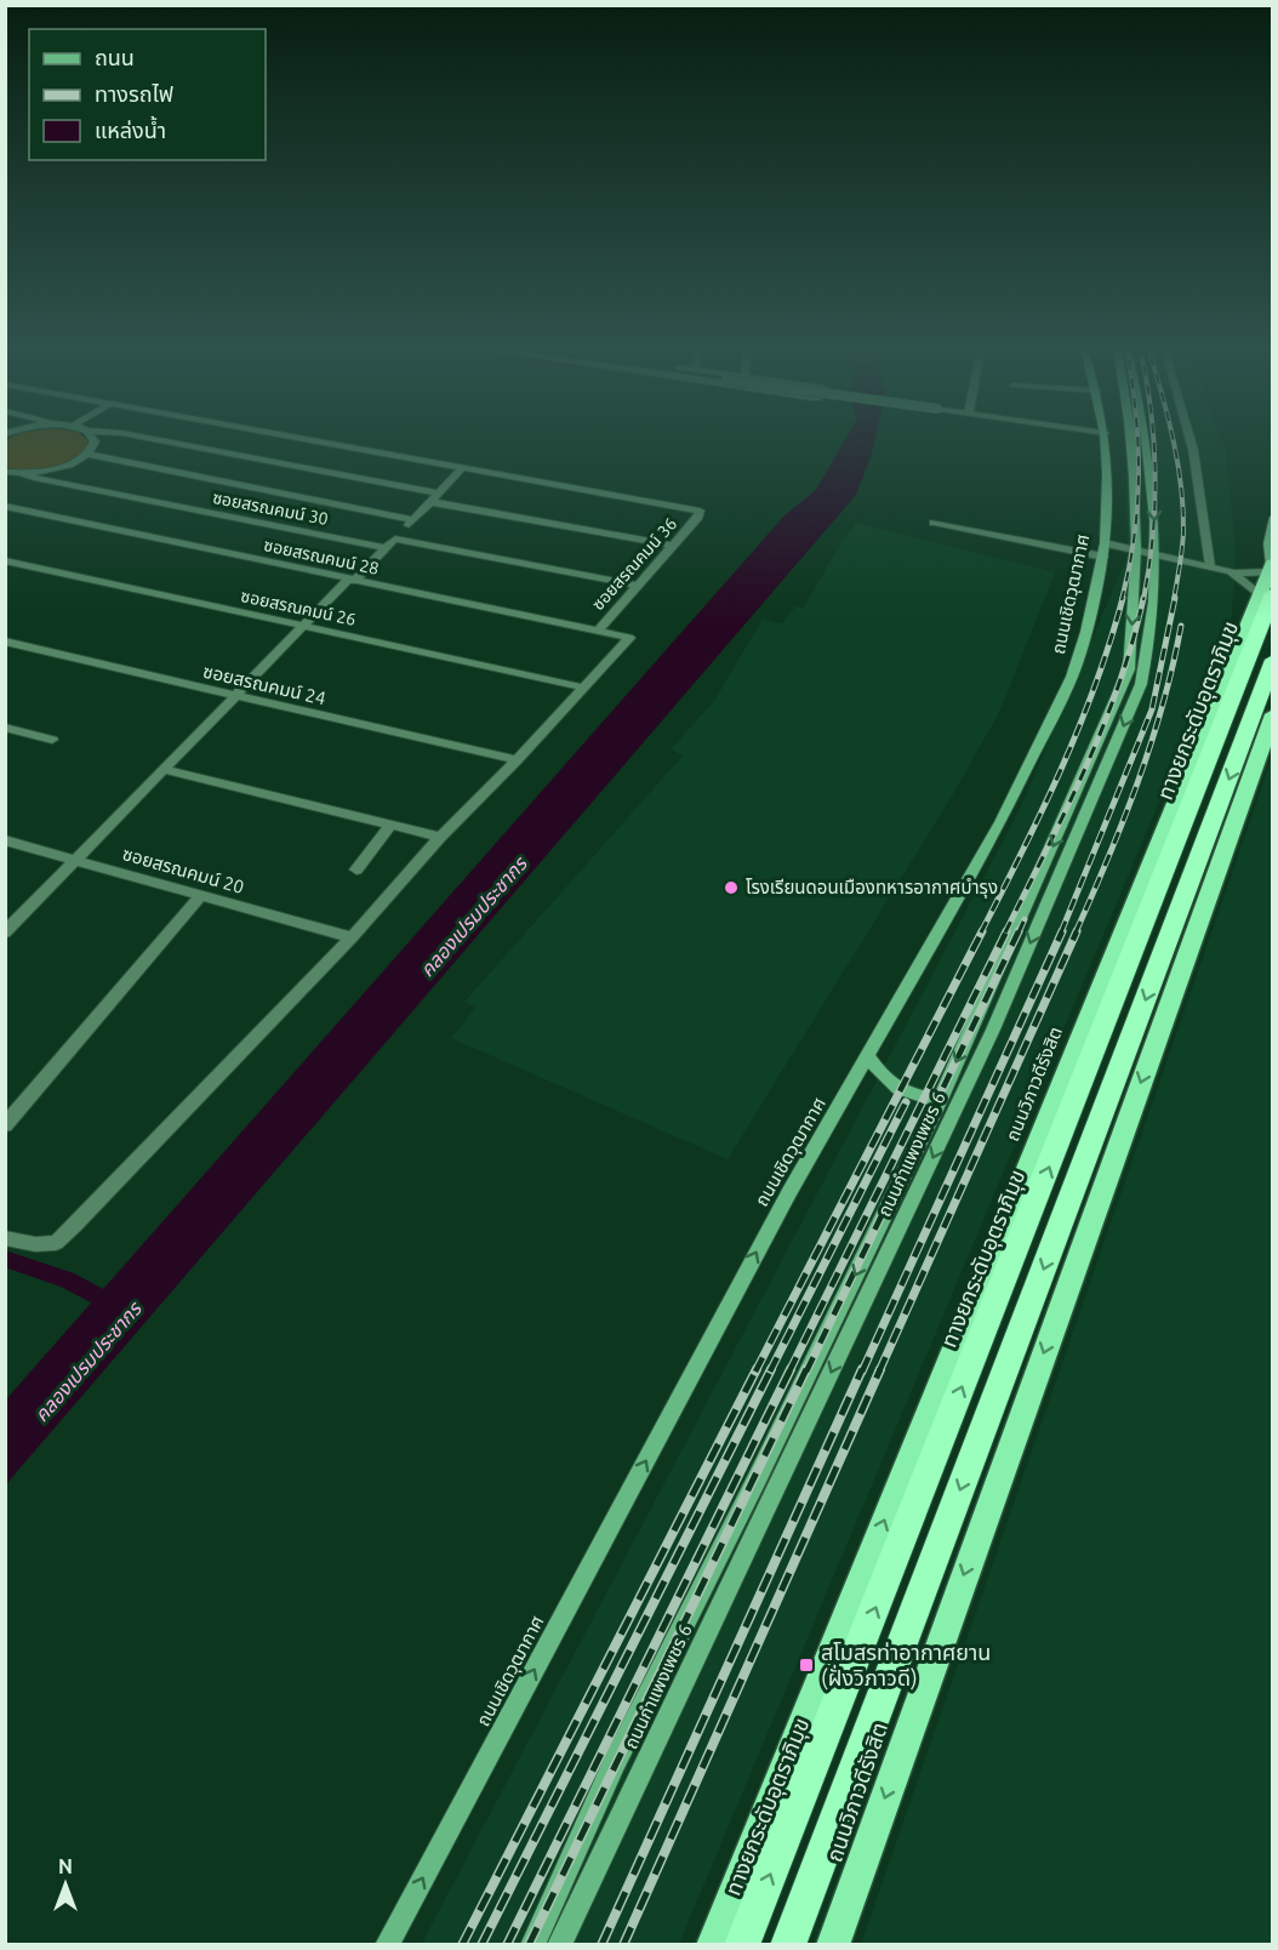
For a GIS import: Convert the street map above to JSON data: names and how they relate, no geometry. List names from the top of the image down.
{
  "streets": {
    "highway": ["ทางยกระดับอุตราภิมุข", "ถนนวิภาวดีรังสิต"],
    "main road": ["ถนนเชิดวุฒากาศ", "ถนนกำแพงเพชร 6"],
    "street": [
      "ซอยสรณคมน์ 30",
      "ซอยสรณคมน์ 28",
      "ซอยสรณคมน์ 36",
      "ซอยสรณคมน์ 26",
      "ซอยสรณคมน์ 24",
      "ซอยสรณคมน์ 20"
    ]
  },
  "crossings": [
    ["ซอยสรณคมน์ 28", "ซอยสรณคมน์ 36"],
    ["ซอยสรณคมน์ 28", "ซอยสรณคมน์ 26"],
    ["ทางยกระดับอุตราภิมุข", "ถนนวิภาวดีรังสิต"]
  ],
  "one_way": ["ถนนเชิดวุฒากาศ", "ถนนกำแพงเพชร 6"],
  "water": ["คลองเปรมประชากร"],
  "places": {
    "other": ["โรงเรียนดอนเมืองทหารอากาศบำรุง"],
    "transit": ["สโมสรท่าอากาศยาน (ฝั่งวิภาวดี)"]
  },
  "legend": ["ถนน", "ทางรถไฟ", "แหล่งน้ำ"],
  "north": "top"
}
